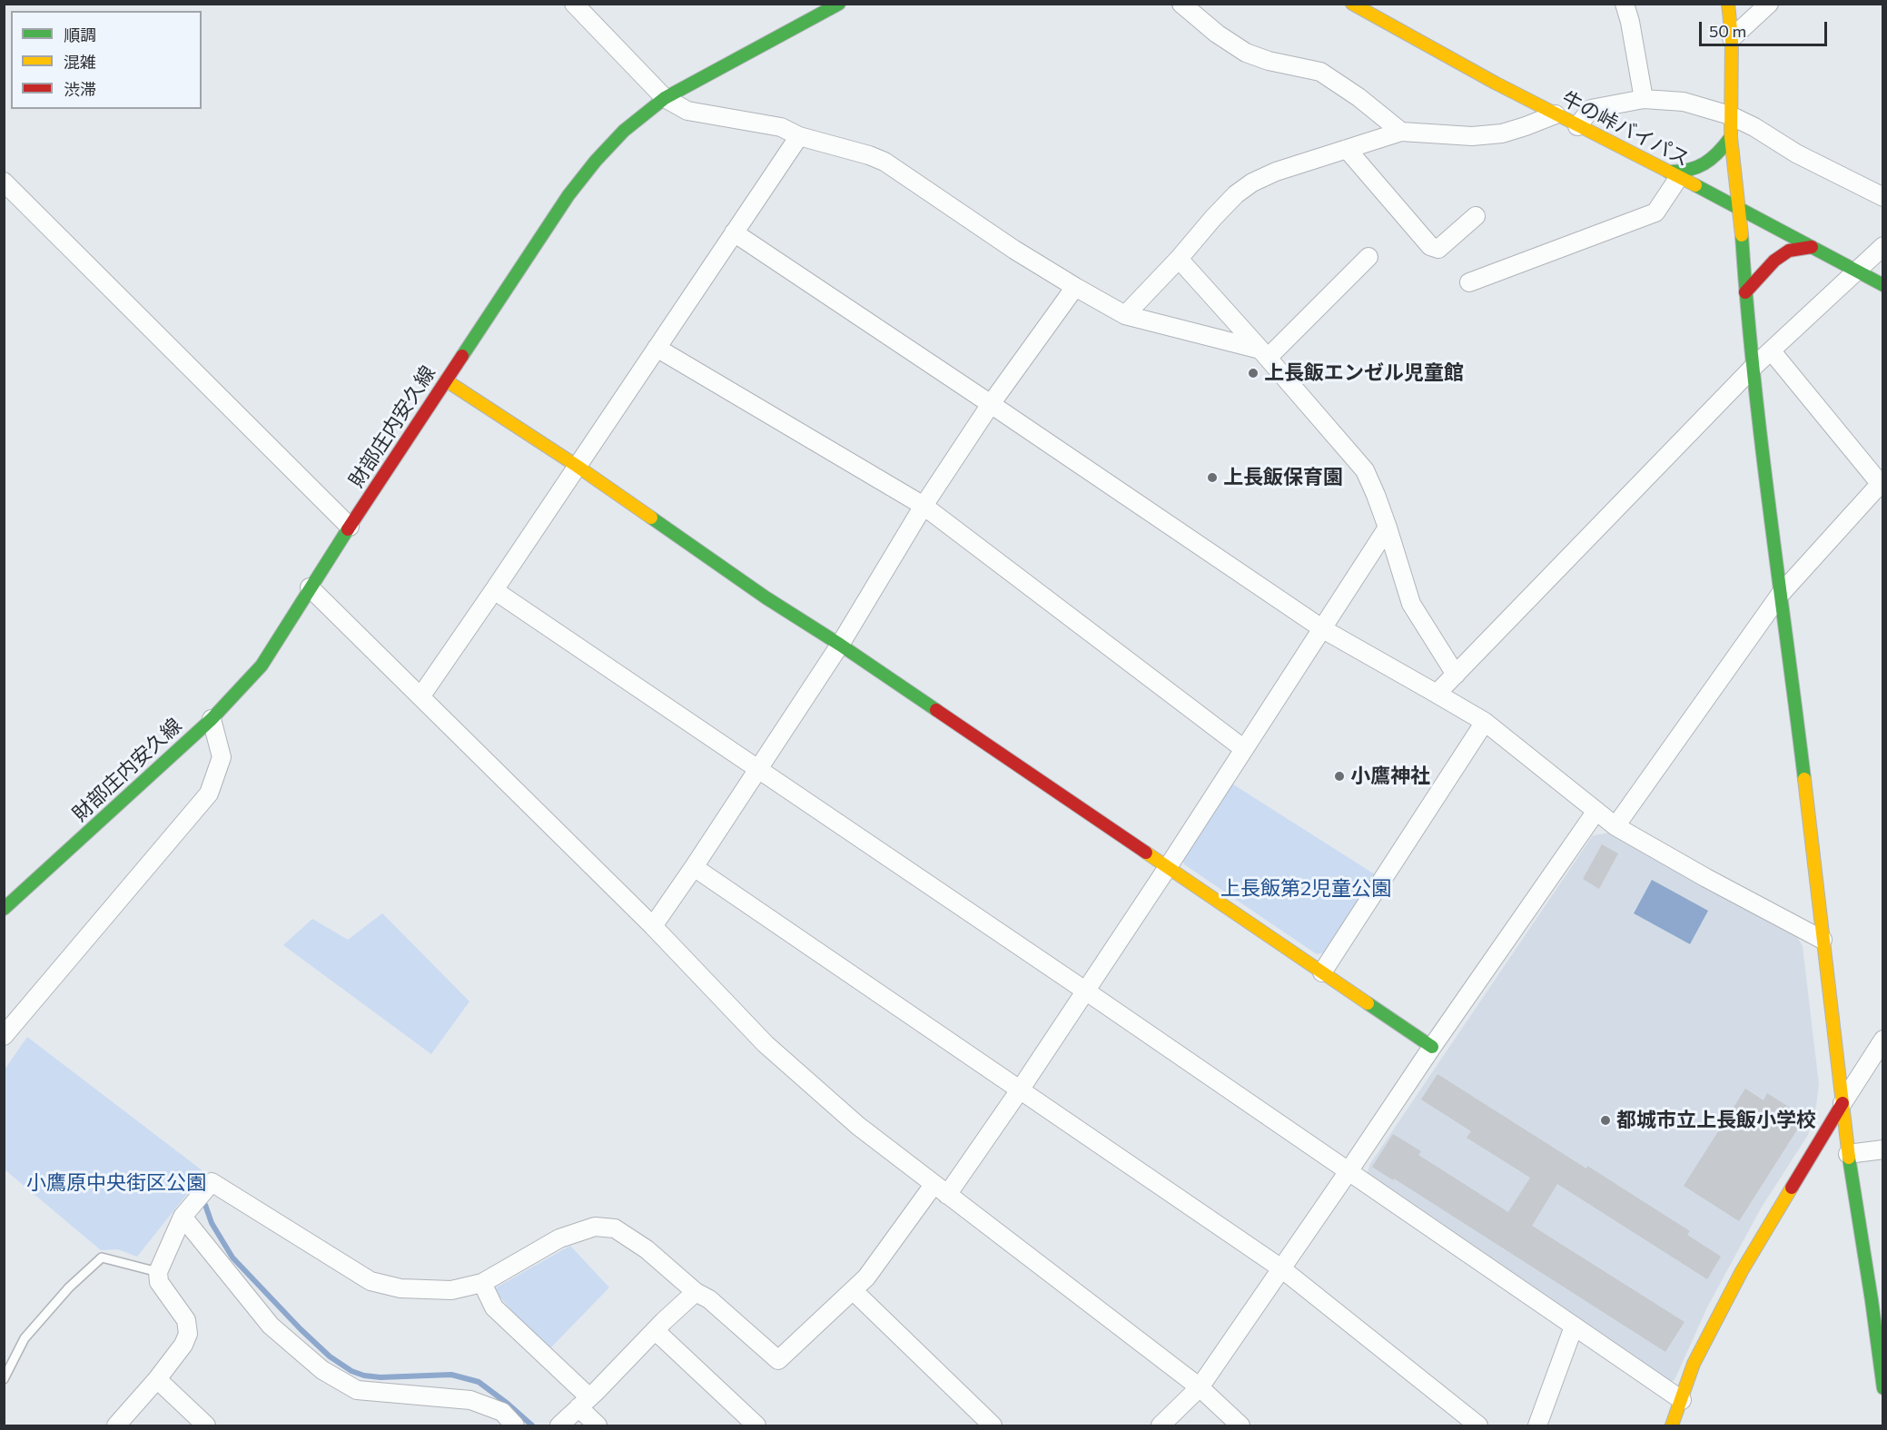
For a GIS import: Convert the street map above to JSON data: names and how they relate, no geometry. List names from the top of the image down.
{
  "streets": {
    "main road": ["牛の峠バイパス", "財部庄内安久線"]
  },
  "parks": ["上長飯第2児童公園", "小鷹原中央街区公園"],
  "places": [
    "上長飯エンゼル児童館",
    "上長飯保育園",
    "小鷹神社",
    "都城市立上長飯小学校"
  ],
  "legend": ["順調", "混雑", "渋滞"],
  "scale_bar": "50 m"
}
